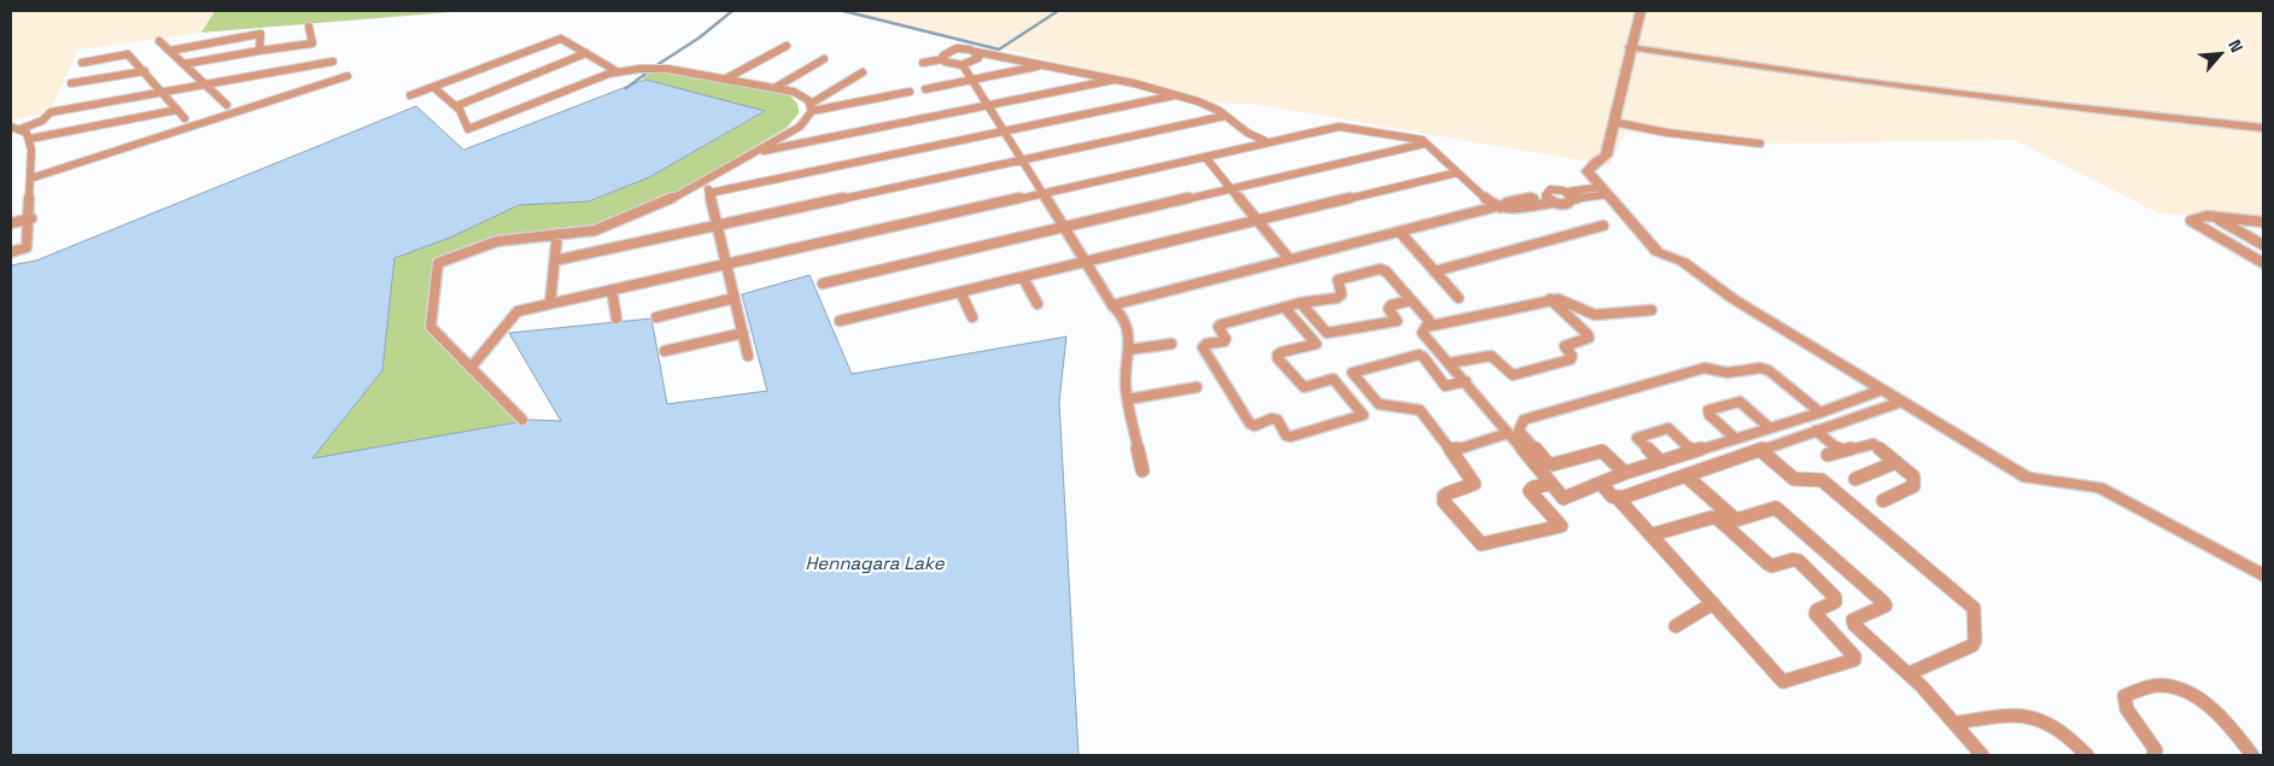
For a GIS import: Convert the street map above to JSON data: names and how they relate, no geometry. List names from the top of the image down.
{
  "water": ["Hennagara Lake"],
  "north": "top right"
}
